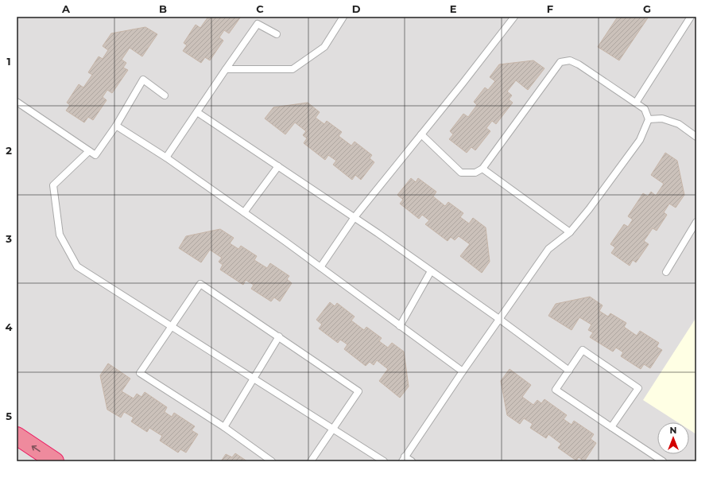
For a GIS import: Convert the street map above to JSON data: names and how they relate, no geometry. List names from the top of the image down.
{
  "north": "top",
  "grid": {
    "columns": [
      "A",
      "B",
      "C",
      "D",
      "E",
      "F",
      "G"
    ],
    "rows": [
      "1",
      "2",
      "3",
      "4",
      "5"
    ]
  }
}
